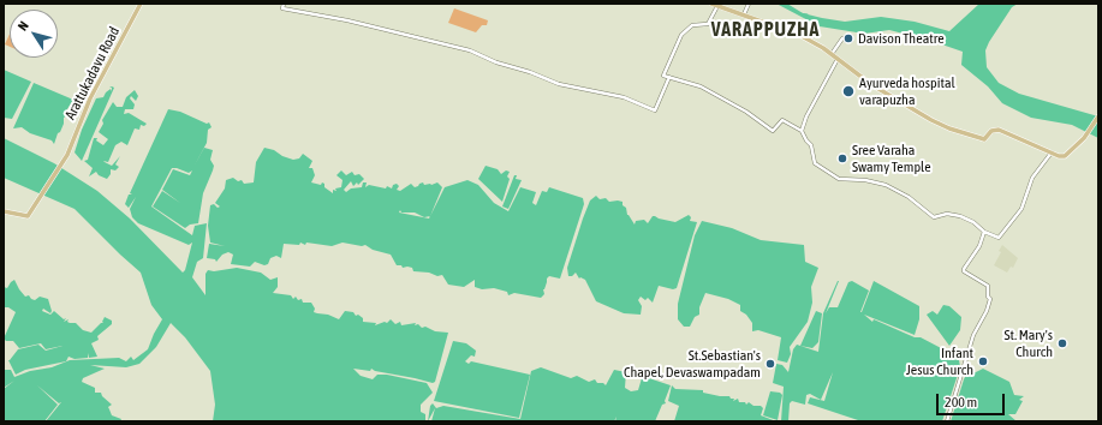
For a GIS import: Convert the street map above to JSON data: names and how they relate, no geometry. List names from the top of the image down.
{
  "streets": {
    "main road": ["Arattukadavu Road"]
  },
  "districts": ["VARAPPUZHA"],
  "places": [
    "Davison Theatre",
    "Ayurveda hospital varapuzha",
    "Sree Varaha Swamy Temple",
    "St. Mary's Church",
    "Infant Jesus Church",
    "St.Sebastian's Chapel, Devaswampadam"
  ],
  "scale_bar": "200 m",
  "north": "top left"
}
